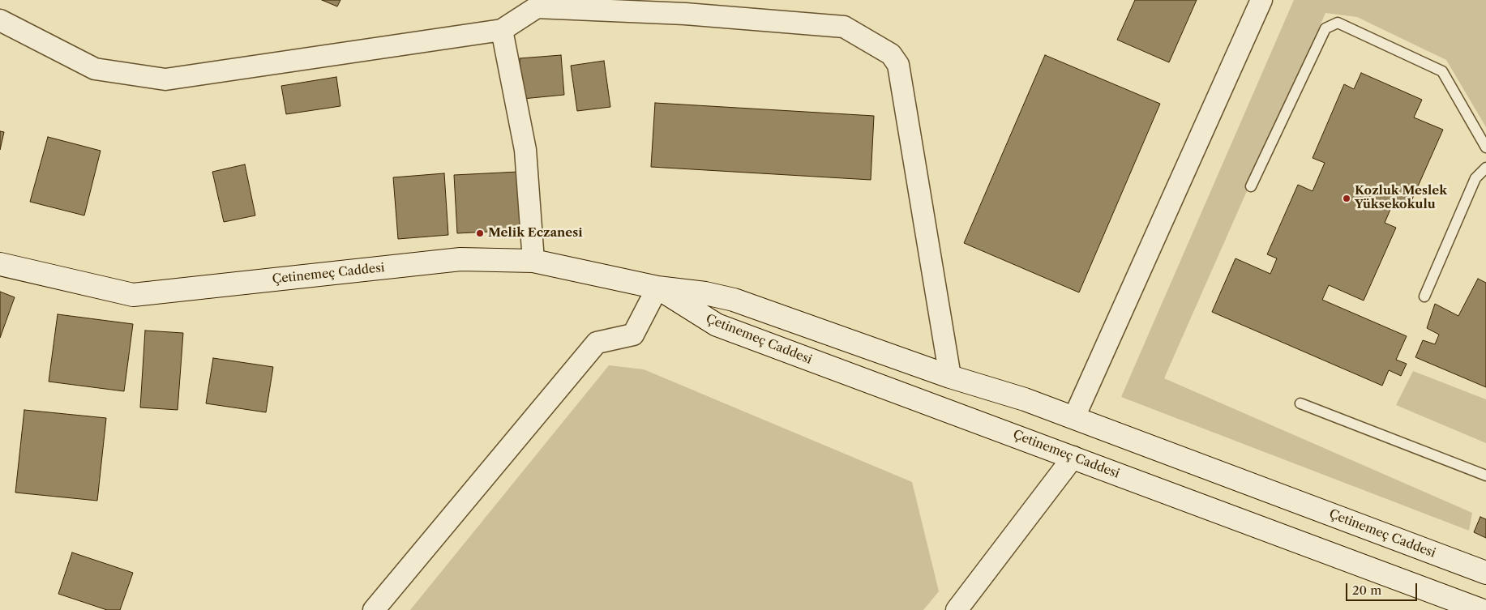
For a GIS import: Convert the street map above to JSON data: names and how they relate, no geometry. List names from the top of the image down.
{
  "streets": {
    "main road": ["Çetinemeç Caddesi"]
  },
  "places": ["Kozluk Meslek Yüksekokulu", "Melik Eczanesi"],
  "scale_bar": "20 m"
}
